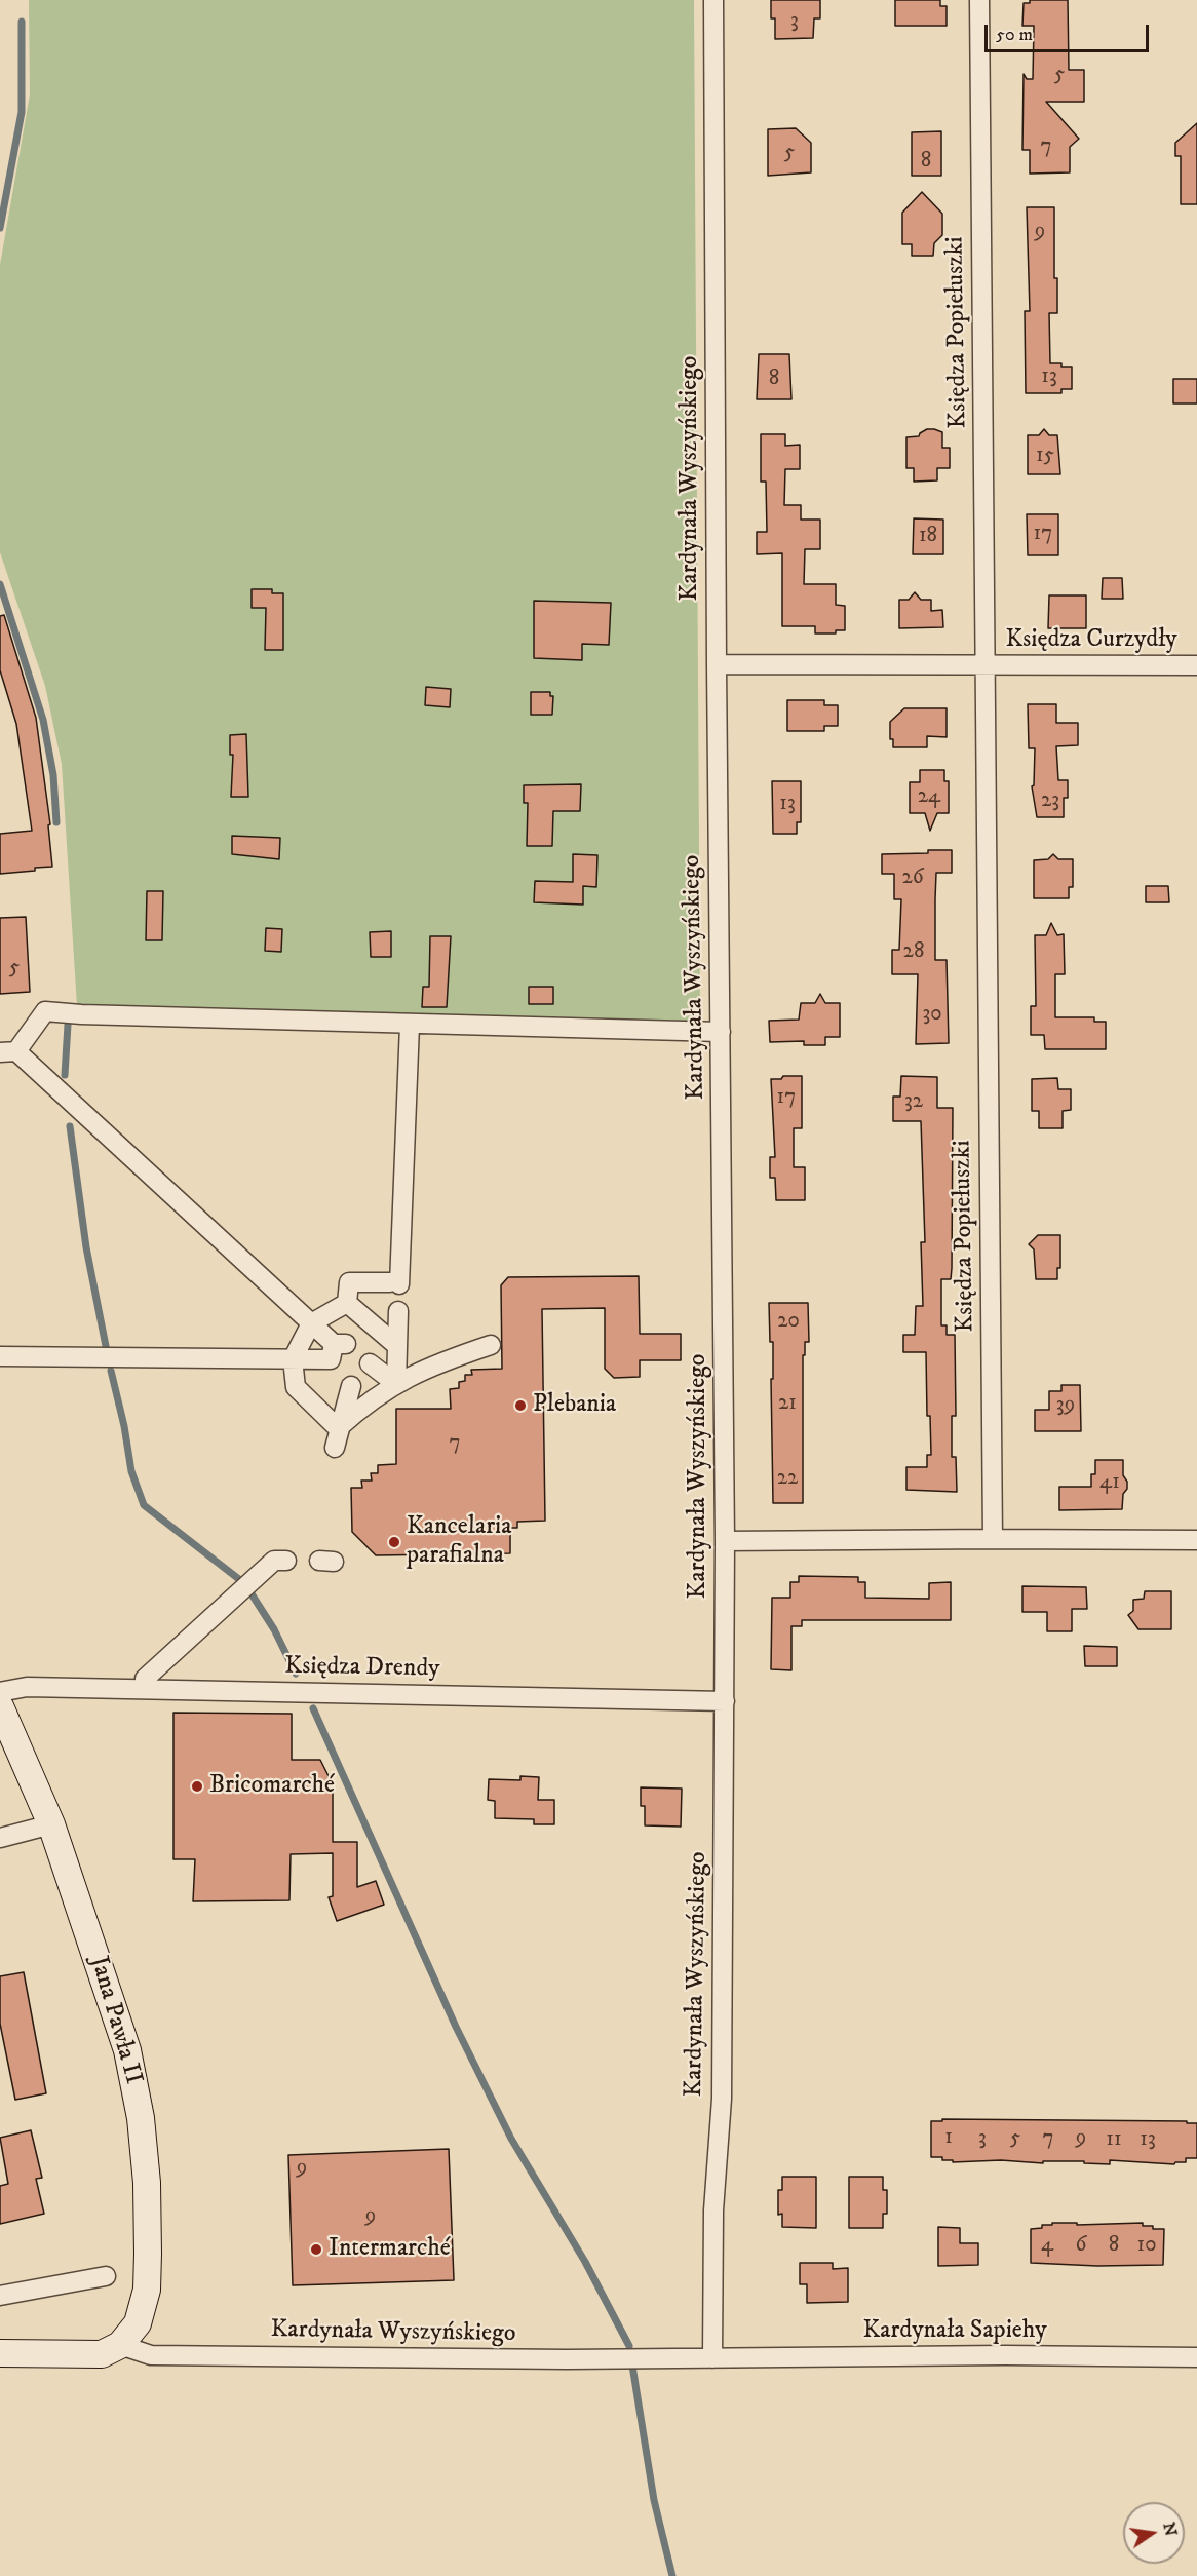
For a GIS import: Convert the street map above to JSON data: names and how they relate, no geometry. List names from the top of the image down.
{
  "streets": {
    "street": [
      "Księdza Popiełuszki",
      "Kardynała Wyszyńskiego",
      "Księdza Curzydły",
      "Księdza Drendy",
      "Jana Pawła II",
      "Kardynała Sapiehy"
    ]
  },
  "crossings": [
    ["Księdza Popiełuszki", "Księdza Curzydły"],
    ["Kardynała Wyszyńskiego", "Księdza Drendy"],
    ["Kardynała Wyszyńskiego", "Jana Pawła II"],
    ["Kardynała Wyszyńskiego", "Kardynała Sapiehy"]
  ],
  "places": [
    "Plebania",
    "Kancelaria parafialna",
    "Bricomarché",
    "Intermarché"
  ],
  "house_numbers": [
    "3",
    "5",
    "7",
    "5",
    "8",
    "9",
    "13",
    "8",
    "15",
    "17",
    "18",
    "24",
    "23",
    "13",
    "26",
    "28",
    "5",
    "30",
    "17",
    "32",
    "20",
    "21",
    "39",
    "7",
    "22",
    "41",
    "1",
    "3",
    "5",
    "7",
    "9",
    "11",
    "13",
    "9",
    "9",
    "4",
    "6",
    "8",
    "10"
  ],
  "scale_bar": "50 m",
  "north": "right"
}
